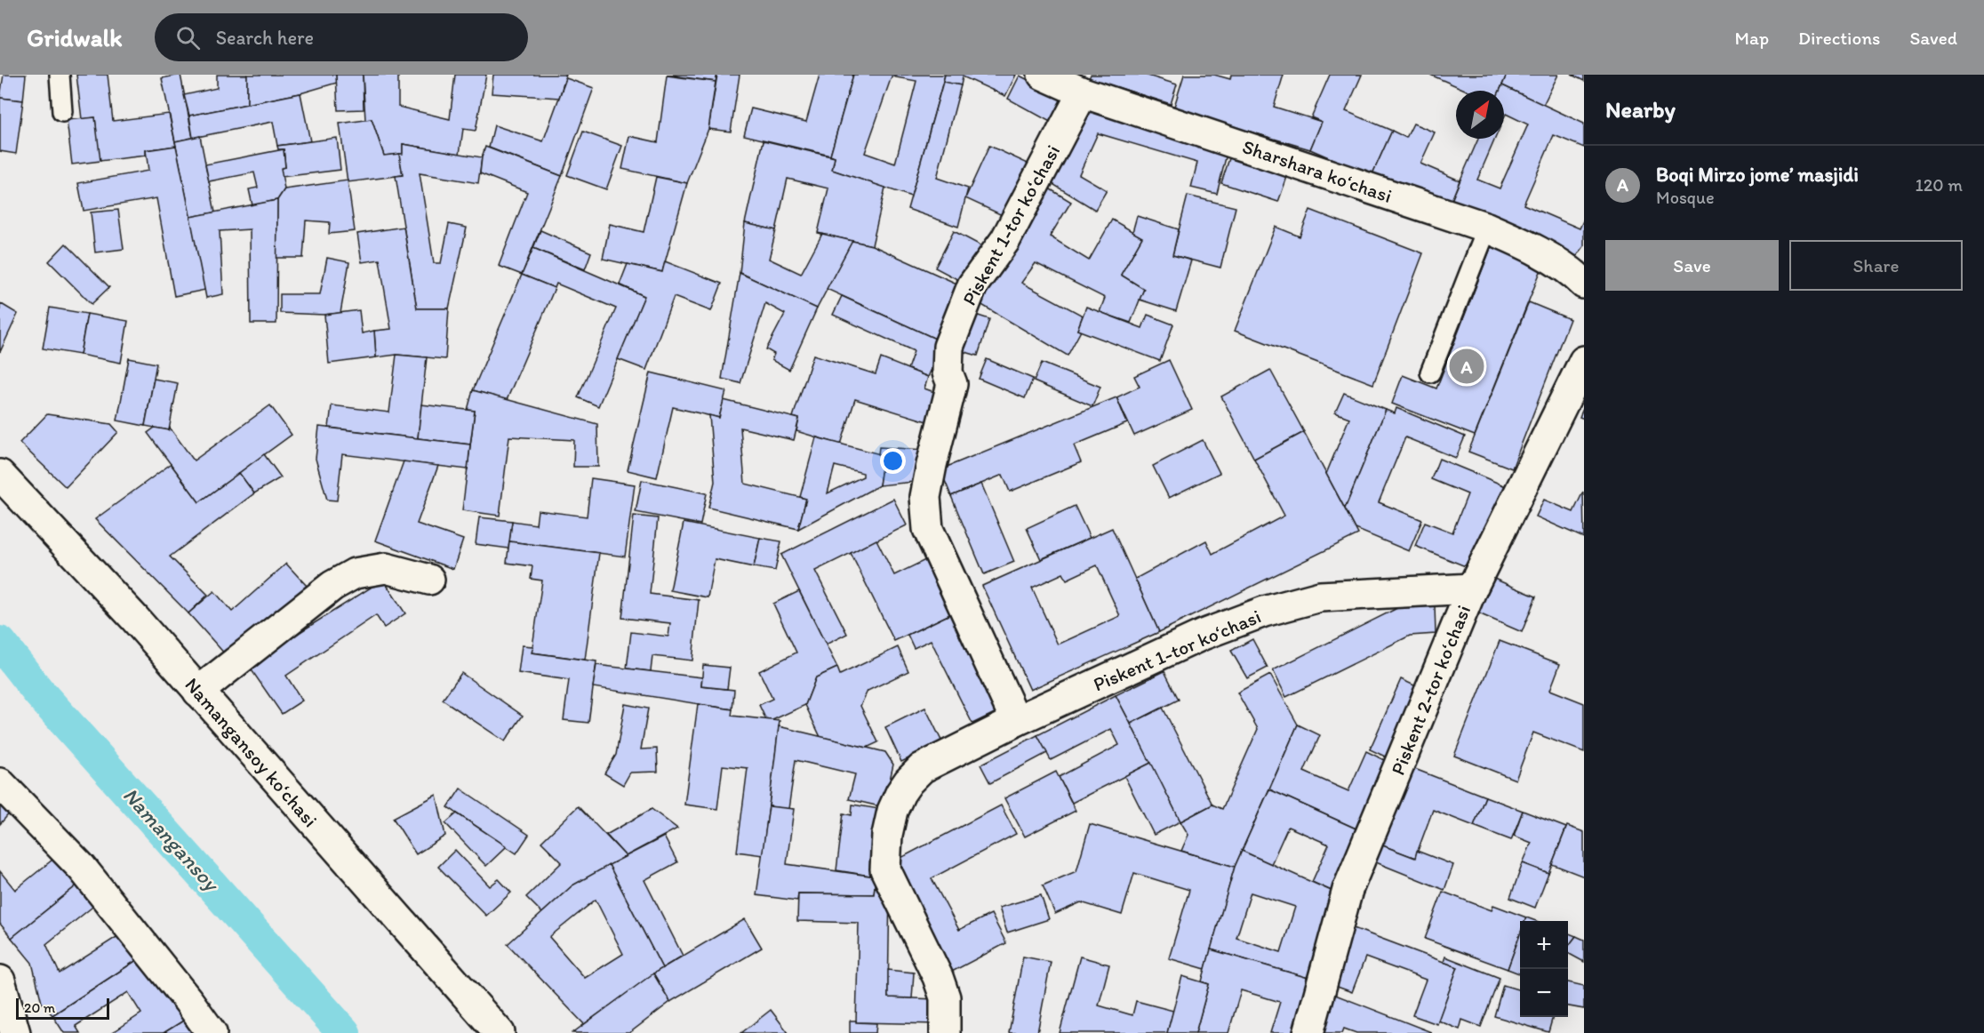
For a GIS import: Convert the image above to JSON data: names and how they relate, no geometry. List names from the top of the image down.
{
  "streets": {
    "street": [
      "Sharshara koʻchasi",
      "Piskent 1-tor koʻchasi",
      "Piskent 2-tor koʻchasi",
      "Namangansoy koʻchasi"
    ]
  },
  "crossings": [
    ["Sharshara koʻchasi", "Piskent 1-tor koʻchasi"],
    ["Piskent 1-tor koʻchasi", "Piskent 2-tor koʻchasi"]
  ],
  "water": ["Namangansoy"],
  "scale_bar": "20 m",
  "north": "top right",
  "page": {
    "header": "Gridwalk",
    "search": "Search here",
    "nav": ["Map", "Directions", "Saved"],
    "heading": "Nearby",
    "list": [
      {
        "mark": "A",
        "name": "Boqi Mirzo jome’ masjidi",
        "note": "Mosque",
        "value": "120 m"
      }
    ],
    "buttons": ["Save", "Share"],
    "pins": "A",
    "map_buttons": ["+", "−"],
    "scale": "20 m"
  }
}
